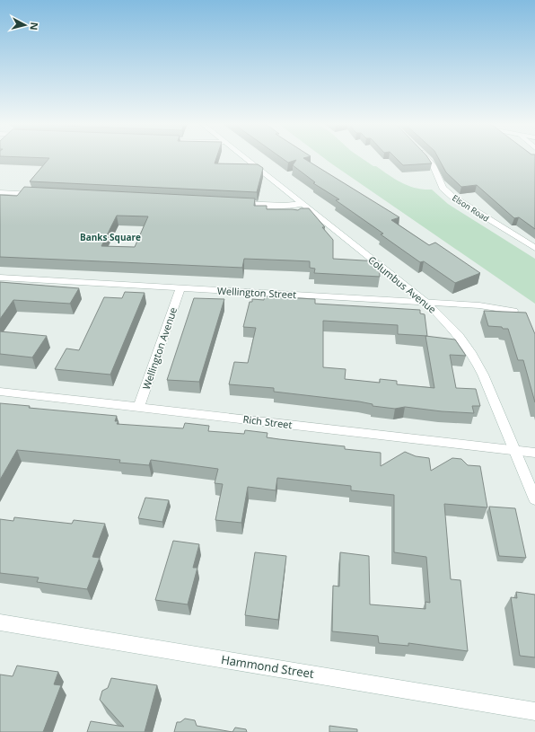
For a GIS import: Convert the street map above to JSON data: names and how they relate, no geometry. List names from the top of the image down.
{
  "streets": {
    "street": [
      "Elson Road",
      "Columbus Avenue",
      "Wellington Street",
      "Wellington Avenue",
      "Rich Street",
      "Hammond Street"
    ]
  },
  "crossings": [
    ["Columbus Avenue", "Wellington Street"],
    ["Columbus Avenue", "Rich Street"],
    ["Wellington Street", "Wellington Avenue"],
    ["Wellington Avenue", "Rich Street"]
  ],
  "districts": ["Banks Square"],
  "north": "right"
}
